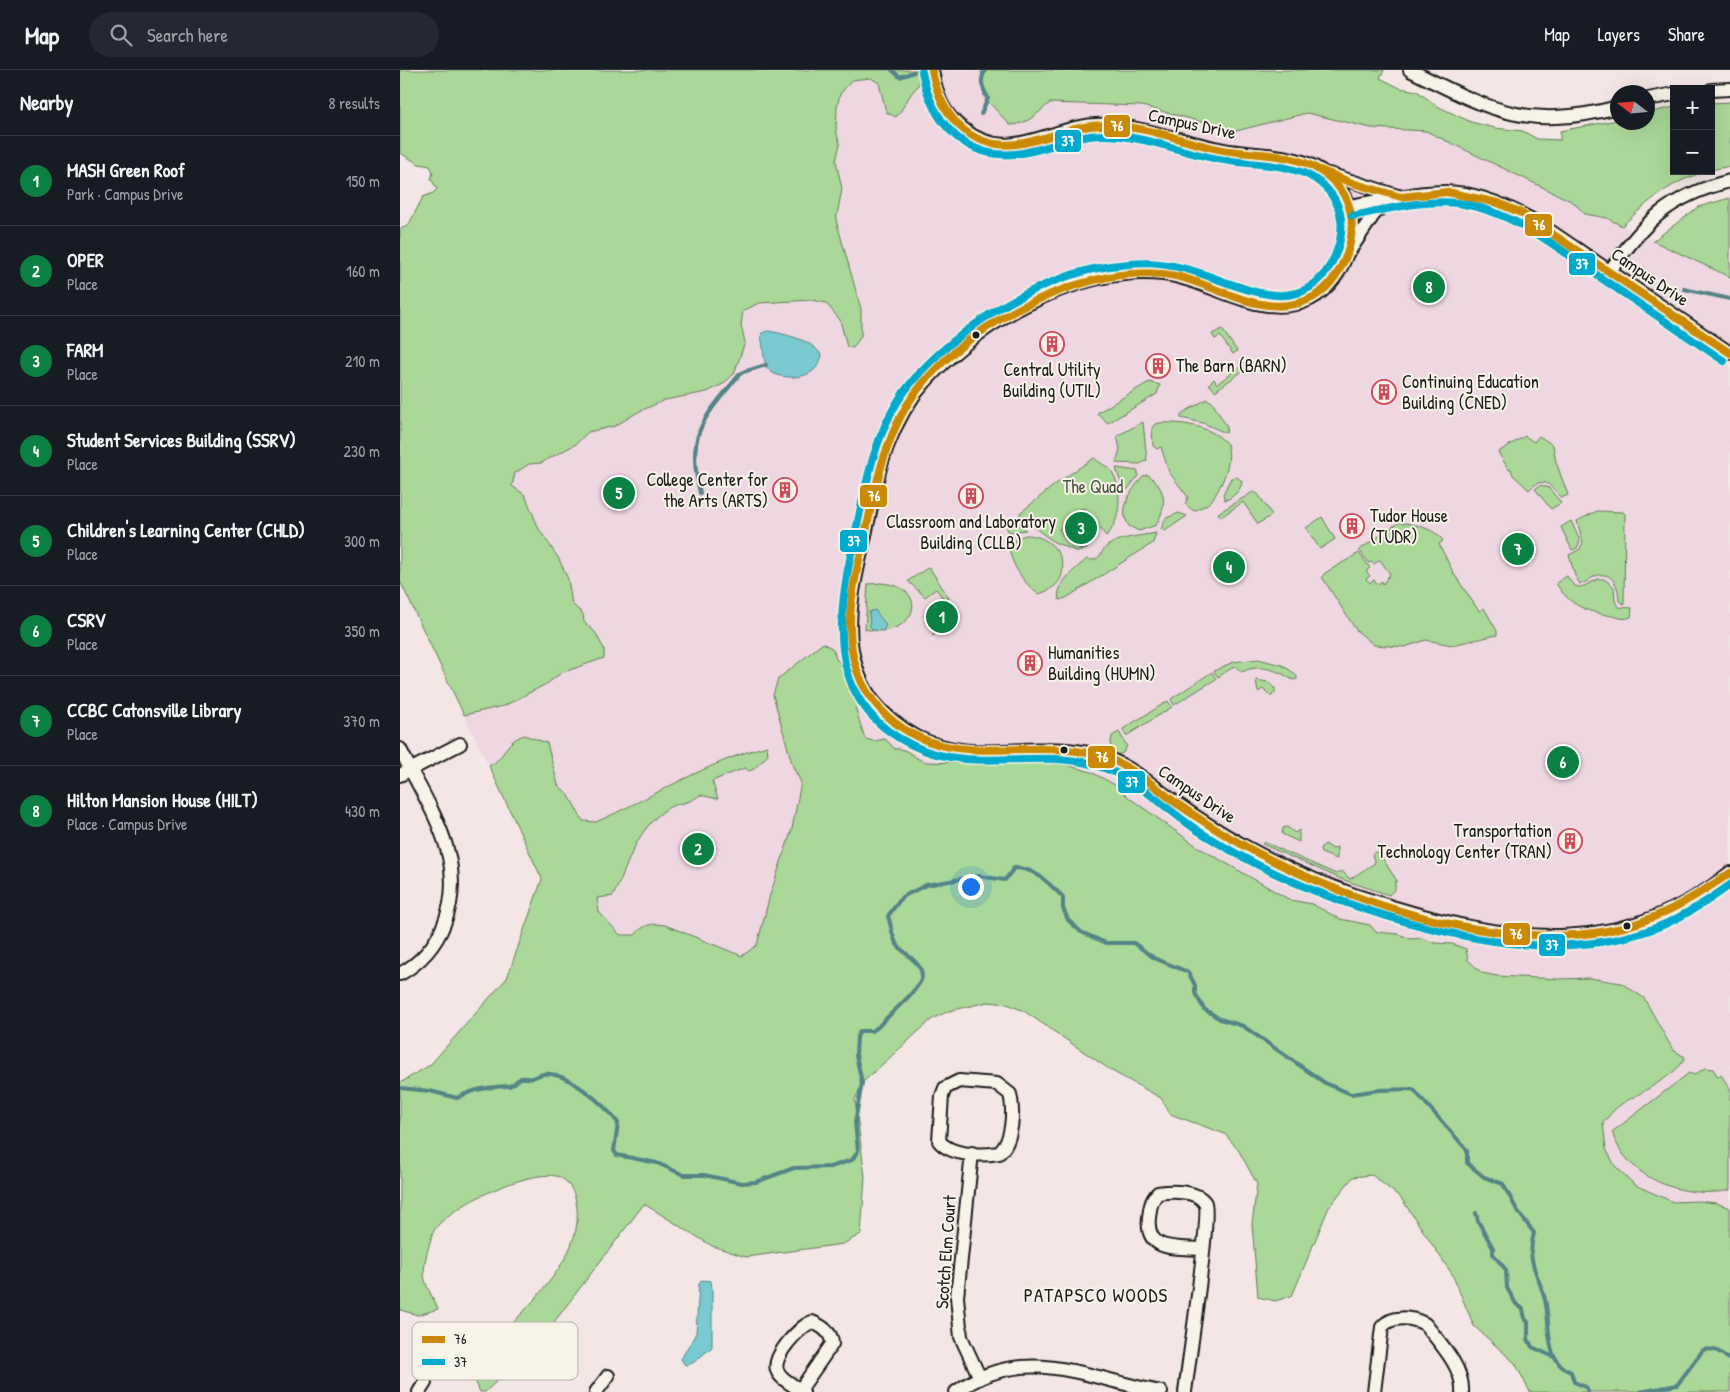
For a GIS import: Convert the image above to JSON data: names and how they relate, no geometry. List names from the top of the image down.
{
  "streets": {
    "street": ["Campus Drive", "Scotch Elm Court"]
  },
  "districts": ["PATAPSCO WOODS"],
  "parks": ["The Quad"],
  "places": {
    "building": [
      "Central Utility Building (UTIL)",
      "The Barn (BARN)",
      "Continuing Education Building (CNED)",
      "College Center for the Arts (ARTS)",
      "Classroom and Laboratory Building (CLLB)",
      "Tudor House (TUDR)",
      "Humanities Building (HUMN)",
      "Transportation Technology Center (TRAN)"
    ]
  },
  "lines": ["transit line 76", "transit line 37"],
  "legend": ["76", "37"],
  "north": "left",
  "page": {
    "header": "Map",
    "search": "Search here",
    "nav": ["Map", "Layers", "Share"],
    "heading": ["Nearby", "8 results"],
    "map_buttons": ["+", "−"],
    "list": [
      {
        "mark": "1",
        "name": "MASH Green Roof",
        "note": "Park · Campus Drive",
        "value": "150 m"
      },
      {
        "mark": "2",
        "name": "OPER",
        "note": "Place",
        "value": "160 m"
      },
      {
        "mark": "3",
        "name": "FARM",
        "note": "Place",
        "value": "210 m"
      },
      {
        "mark": "4",
        "name": "Student Services Building (SSRV)",
        "note": "Place",
        "value": "230 m"
      },
      {
        "mark": "5",
        "name": "Children's Learning Center (CHLD)",
        "note": "Place",
        "value": "300 m"
      },
      {
        "mark": "6",
        "name": "CSRV",
        "note": "Place",
        "value": "350 m"
      },
      {
        "mark": "7",
        "name": "CCBC Catonsville Library",
        "note": "Place",
        "value": "370 m"
      },
      {
        "mark": "8",
        "name": "Hilton Mansion House (HILT)",
        "note": "Place · Campus Drive",
        "value": "430 m"
      }
    ],
    "pins": [
      "8",
      "5",
      "3",
      "7",
      "4",
      "1",
      "6",
      "2"
    ]
  }
}
